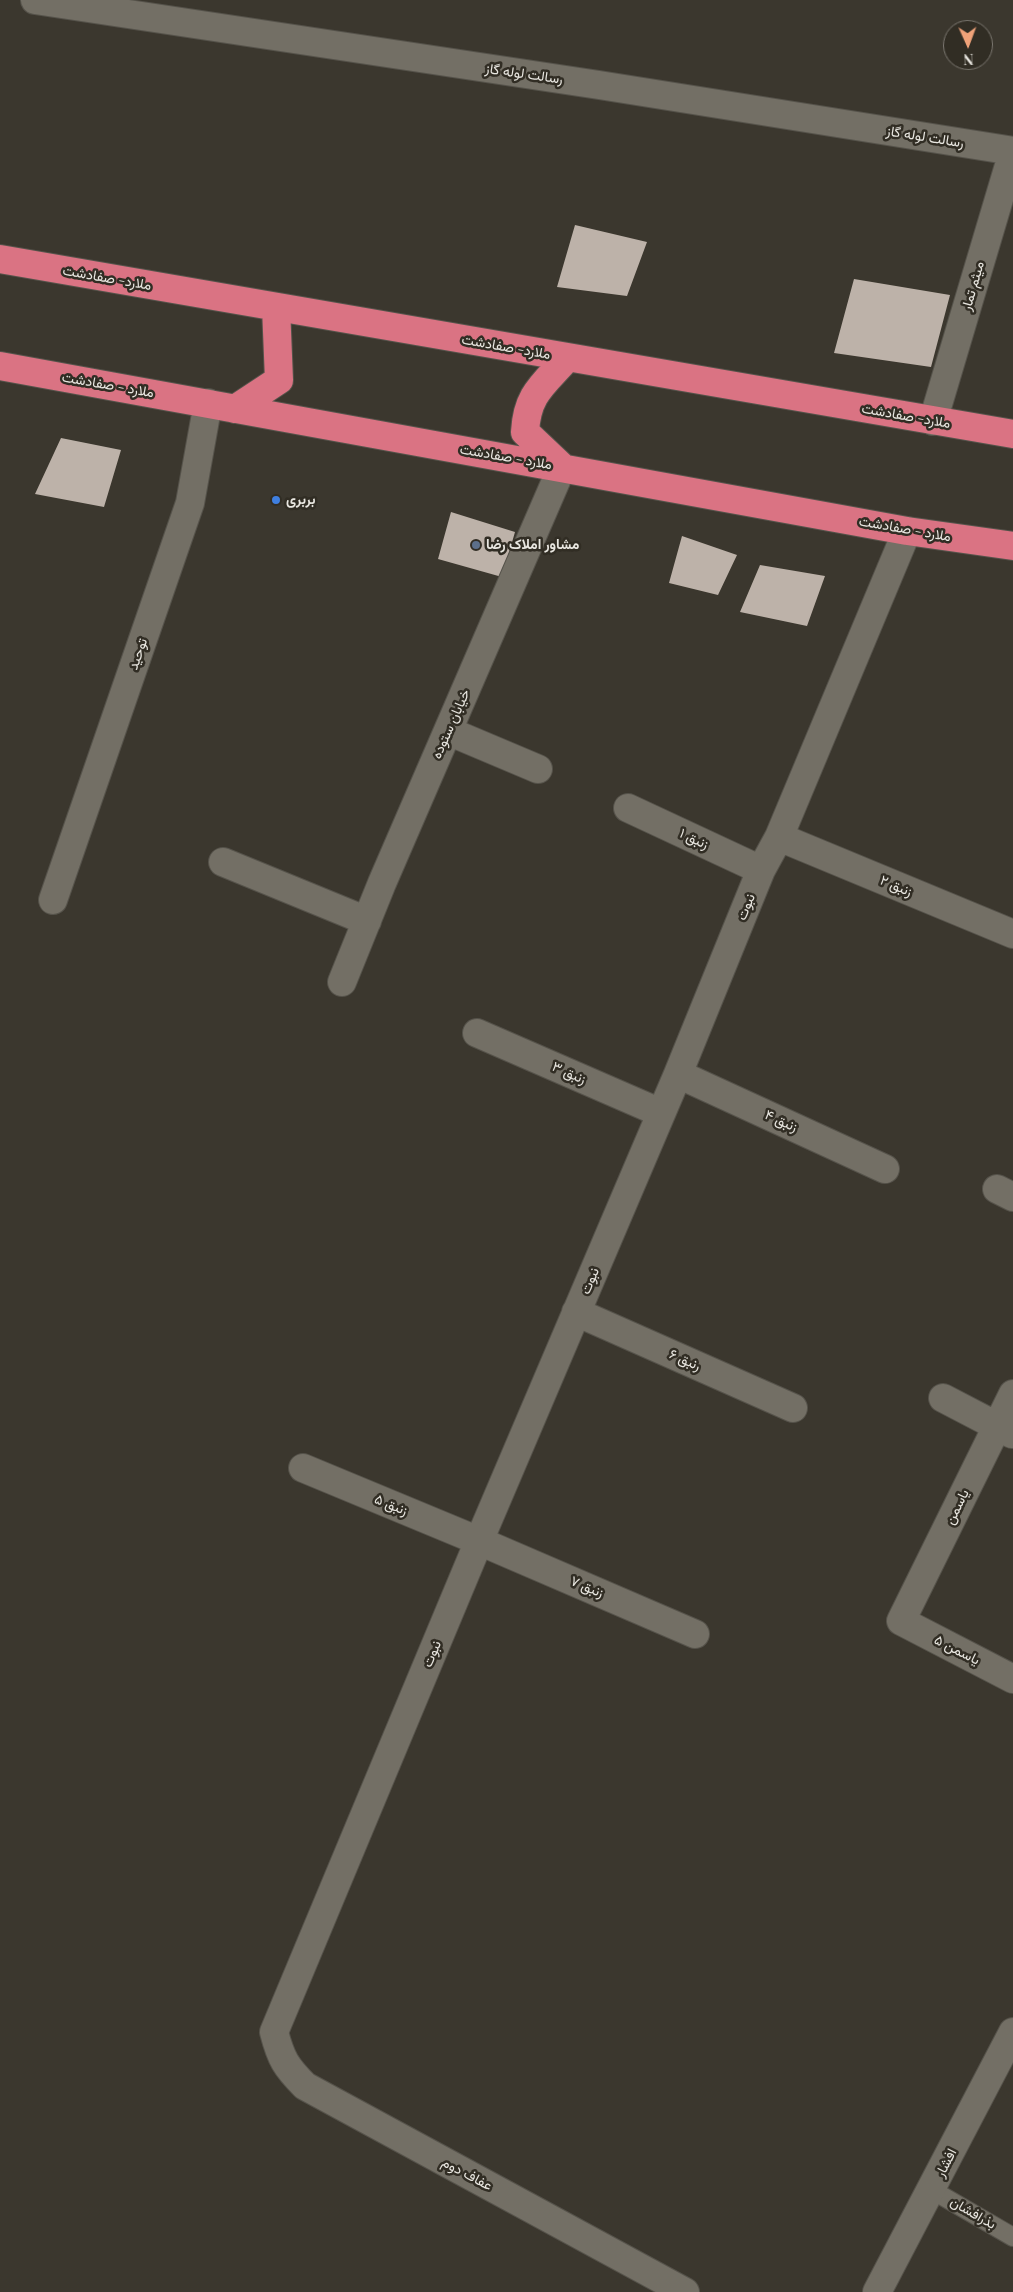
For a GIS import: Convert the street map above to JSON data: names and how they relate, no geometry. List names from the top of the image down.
{
  "streets": {
    "highway": ["ملارد- صفادشت", "ملارد - صفادشت"],
    "street": [
      "رسالت لوله گاز",
      "میثم تمار",
      "توحید",
      "خیابان ستوده",
      "زنبق ۱",
      "زنبق ۲",
      "نبوت",
      "زنبق ۳",
      "زنبق ۴",
      "رنبق ۶",
      "زنبق ۵",
      "یاسمن",
      "زنبق ۷",
      "یاسمن ۵",
      "افشار",
      "عفاف دوم"
    ],
    "lane": ["بذرافشان"]
  },
  "crossings": [
    ["رسالت لوله گاز", "میثم تمار"],
    ["ملارد- صفادشت", "میثم تمار"],
    ["ملارد - صفادشت", "توحید"],
    ["ملارد - صفادشت", "خیابان ستوده"],
    ["ملارد - صفادشت", "نبوت"],
    ["زنبق ۱", "نبوت"],
    ["زنبق ۲", "نبوت"],
    ["نبوت", "زنبق ۳"],
    ["نبوت", "زنبق ۴"],
    ["نبوت", "رنبق ۶"],
    ["نبوت", "زنبق ۵"],
    ["نبوت", "زنبق ۷"],
    ["نبوت", "عفاف دوم"],
    ["زنبق ۵", "زنبق ۷"],
    ["یاسمن", "یاسمن ۵"],
    ["افشار", "بذرافشان"]
  ],
  "places": ["بربری", "مشاور املاک رضا"],
  "north": "bottom"
}
